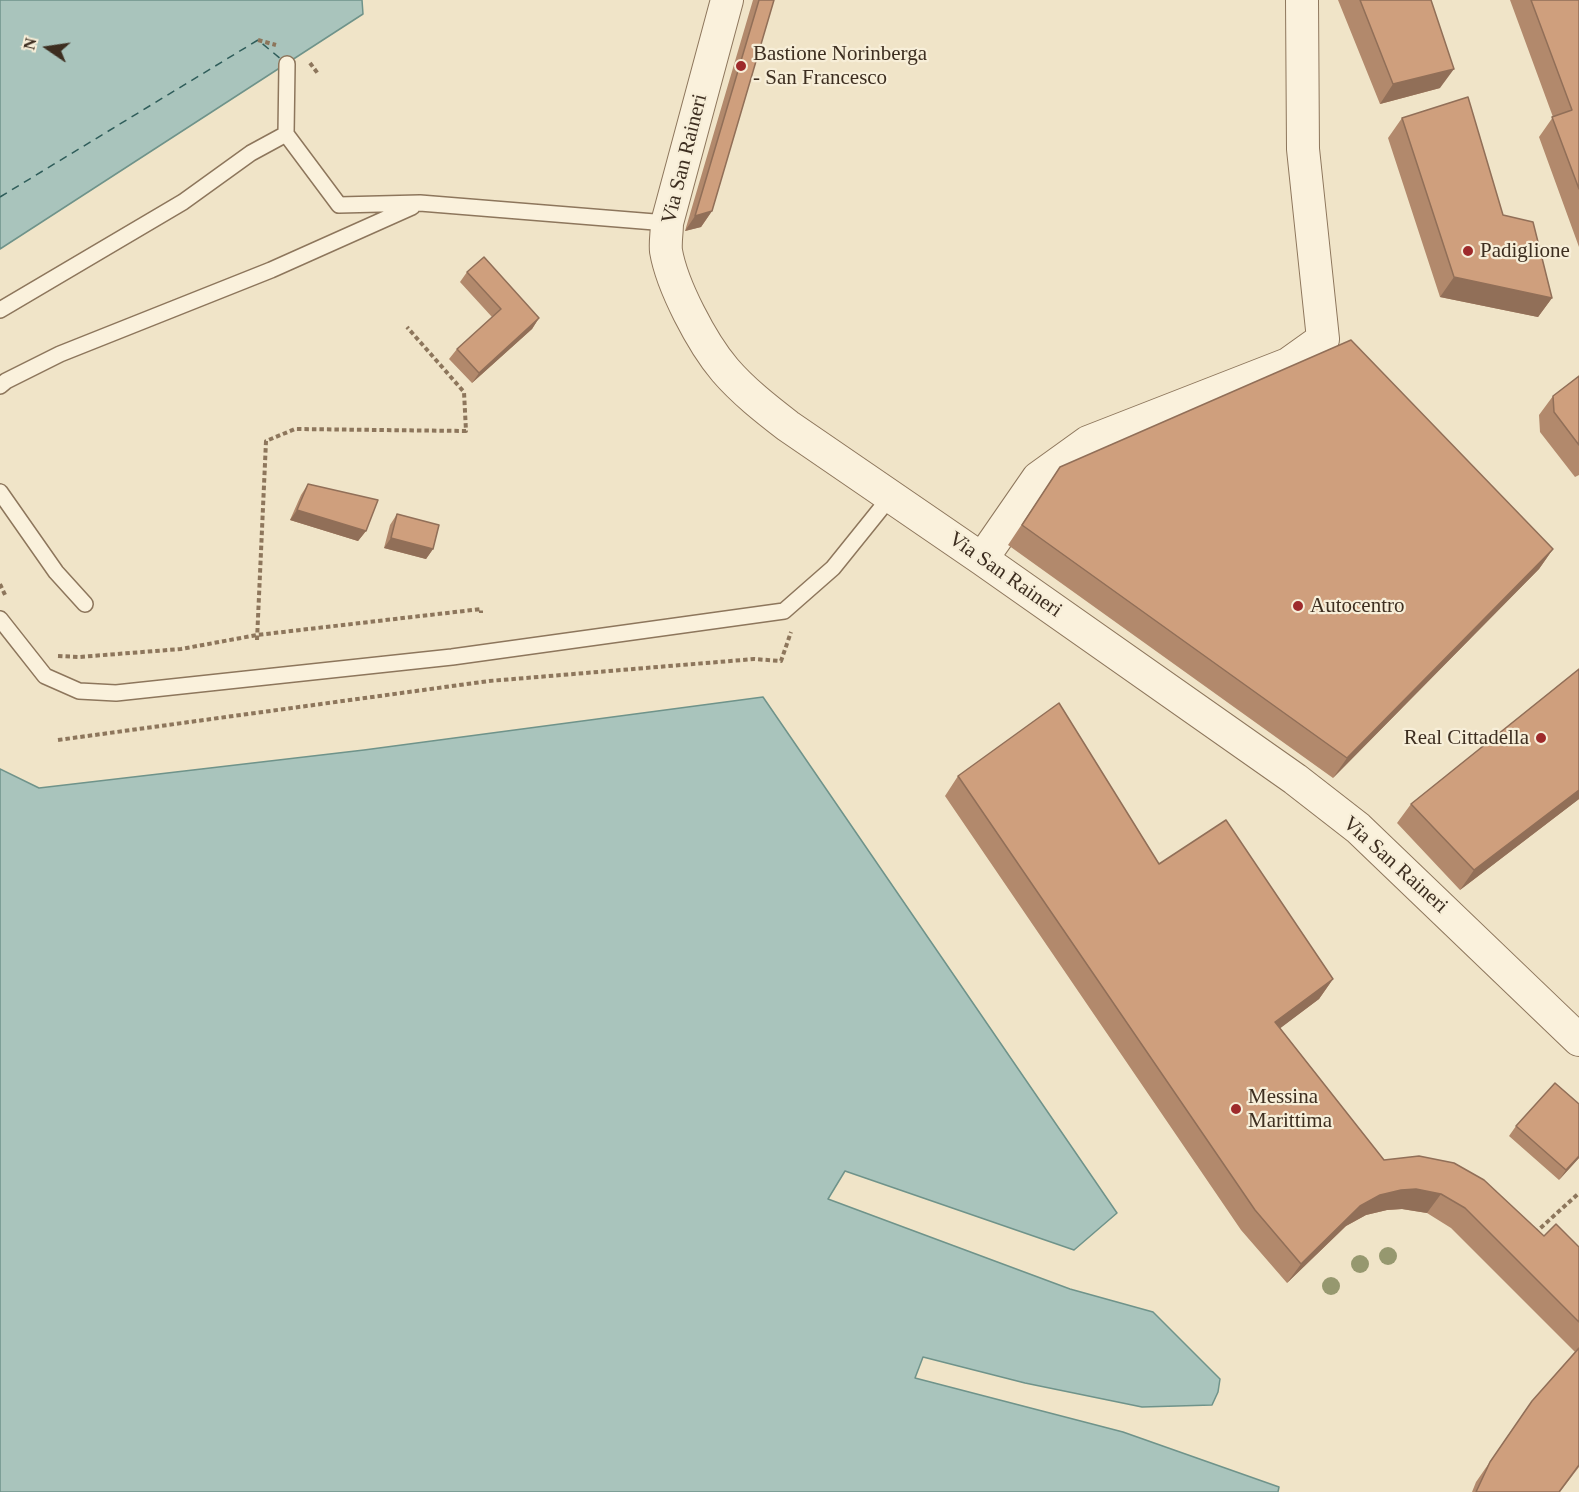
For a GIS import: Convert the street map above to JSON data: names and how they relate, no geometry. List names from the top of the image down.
{
  "streets": {
    "street": ["Via San Raineri"]
  },
  "places": [
    "Bastione Norinberga - San Francesco",
    "Padiglione",
    "Autocentro",
    "Real Cittadella",
    "Messina Marittima"
  ],
  "north": "left"
}
